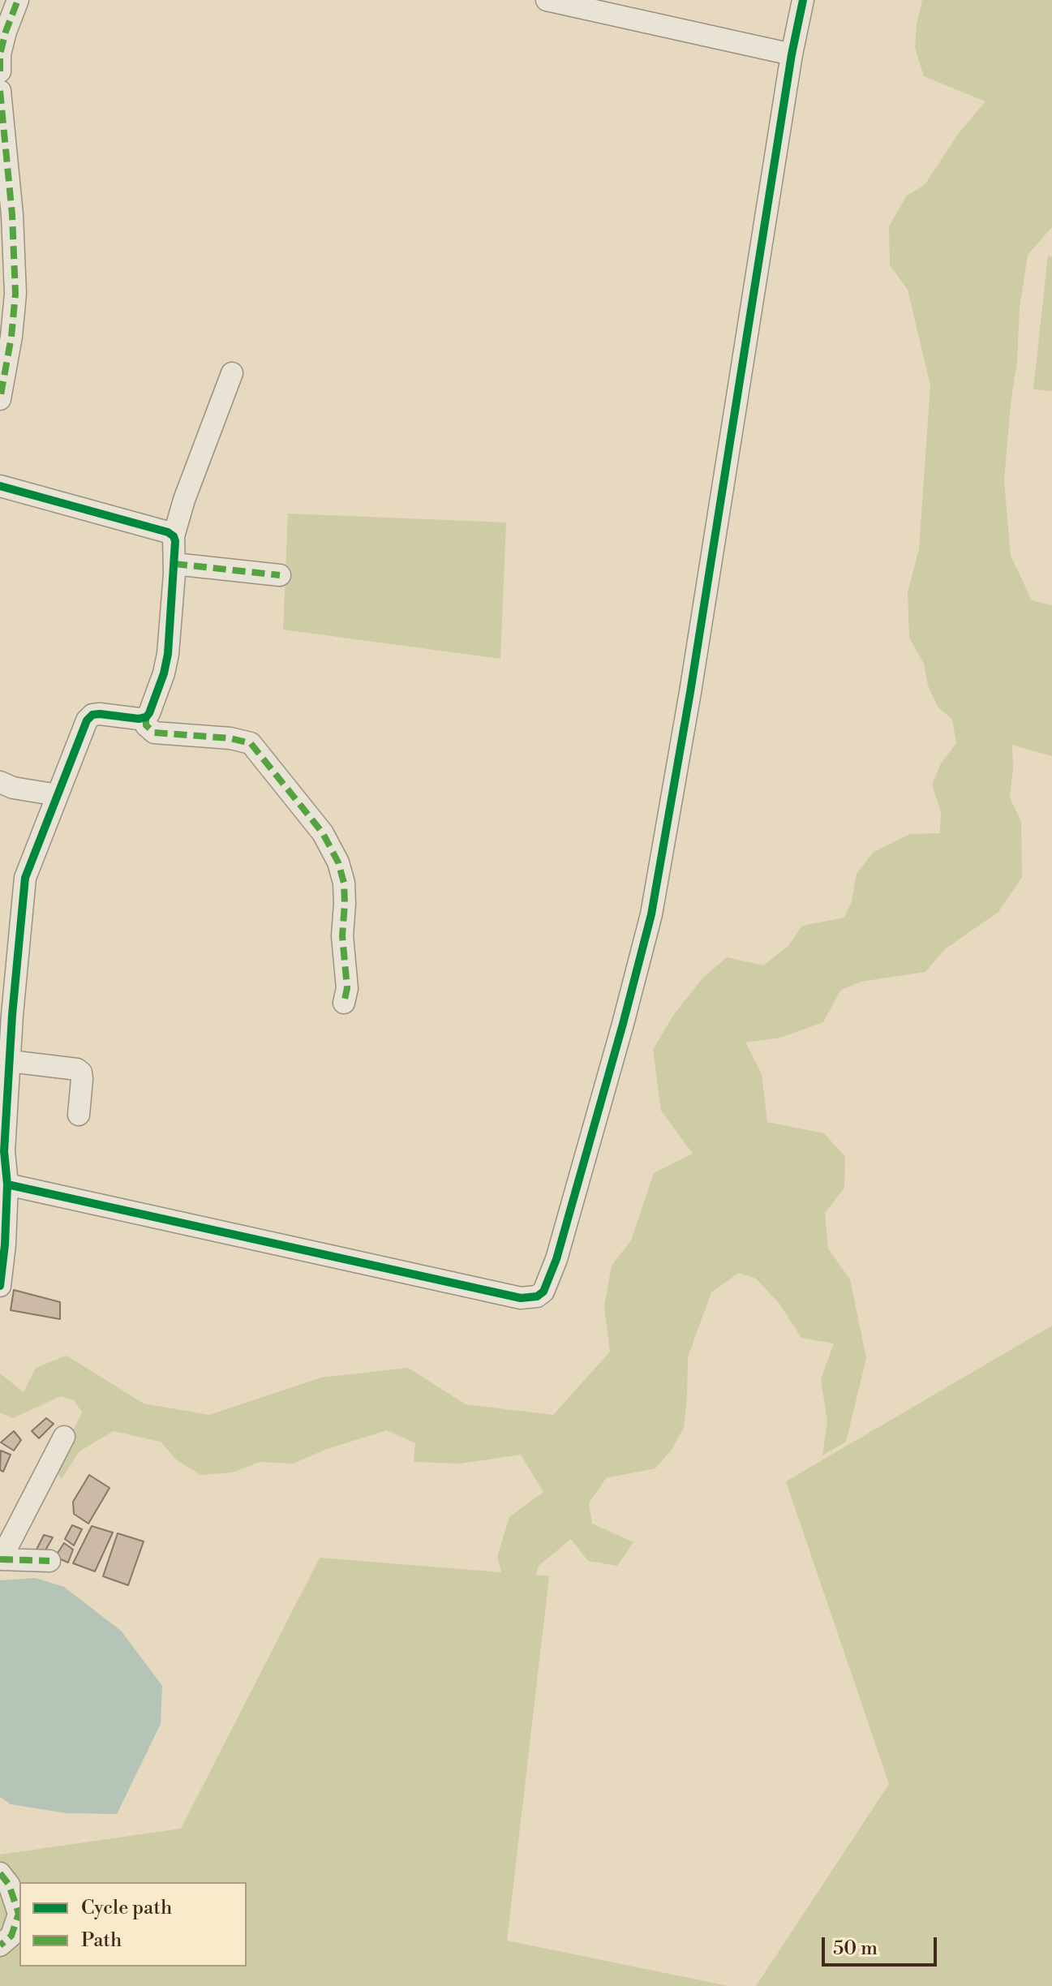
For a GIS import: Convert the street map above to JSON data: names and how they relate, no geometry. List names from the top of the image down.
{
  "legend": ["Cycle path", "Path"],
  "scale_bar": "50 m"
}
